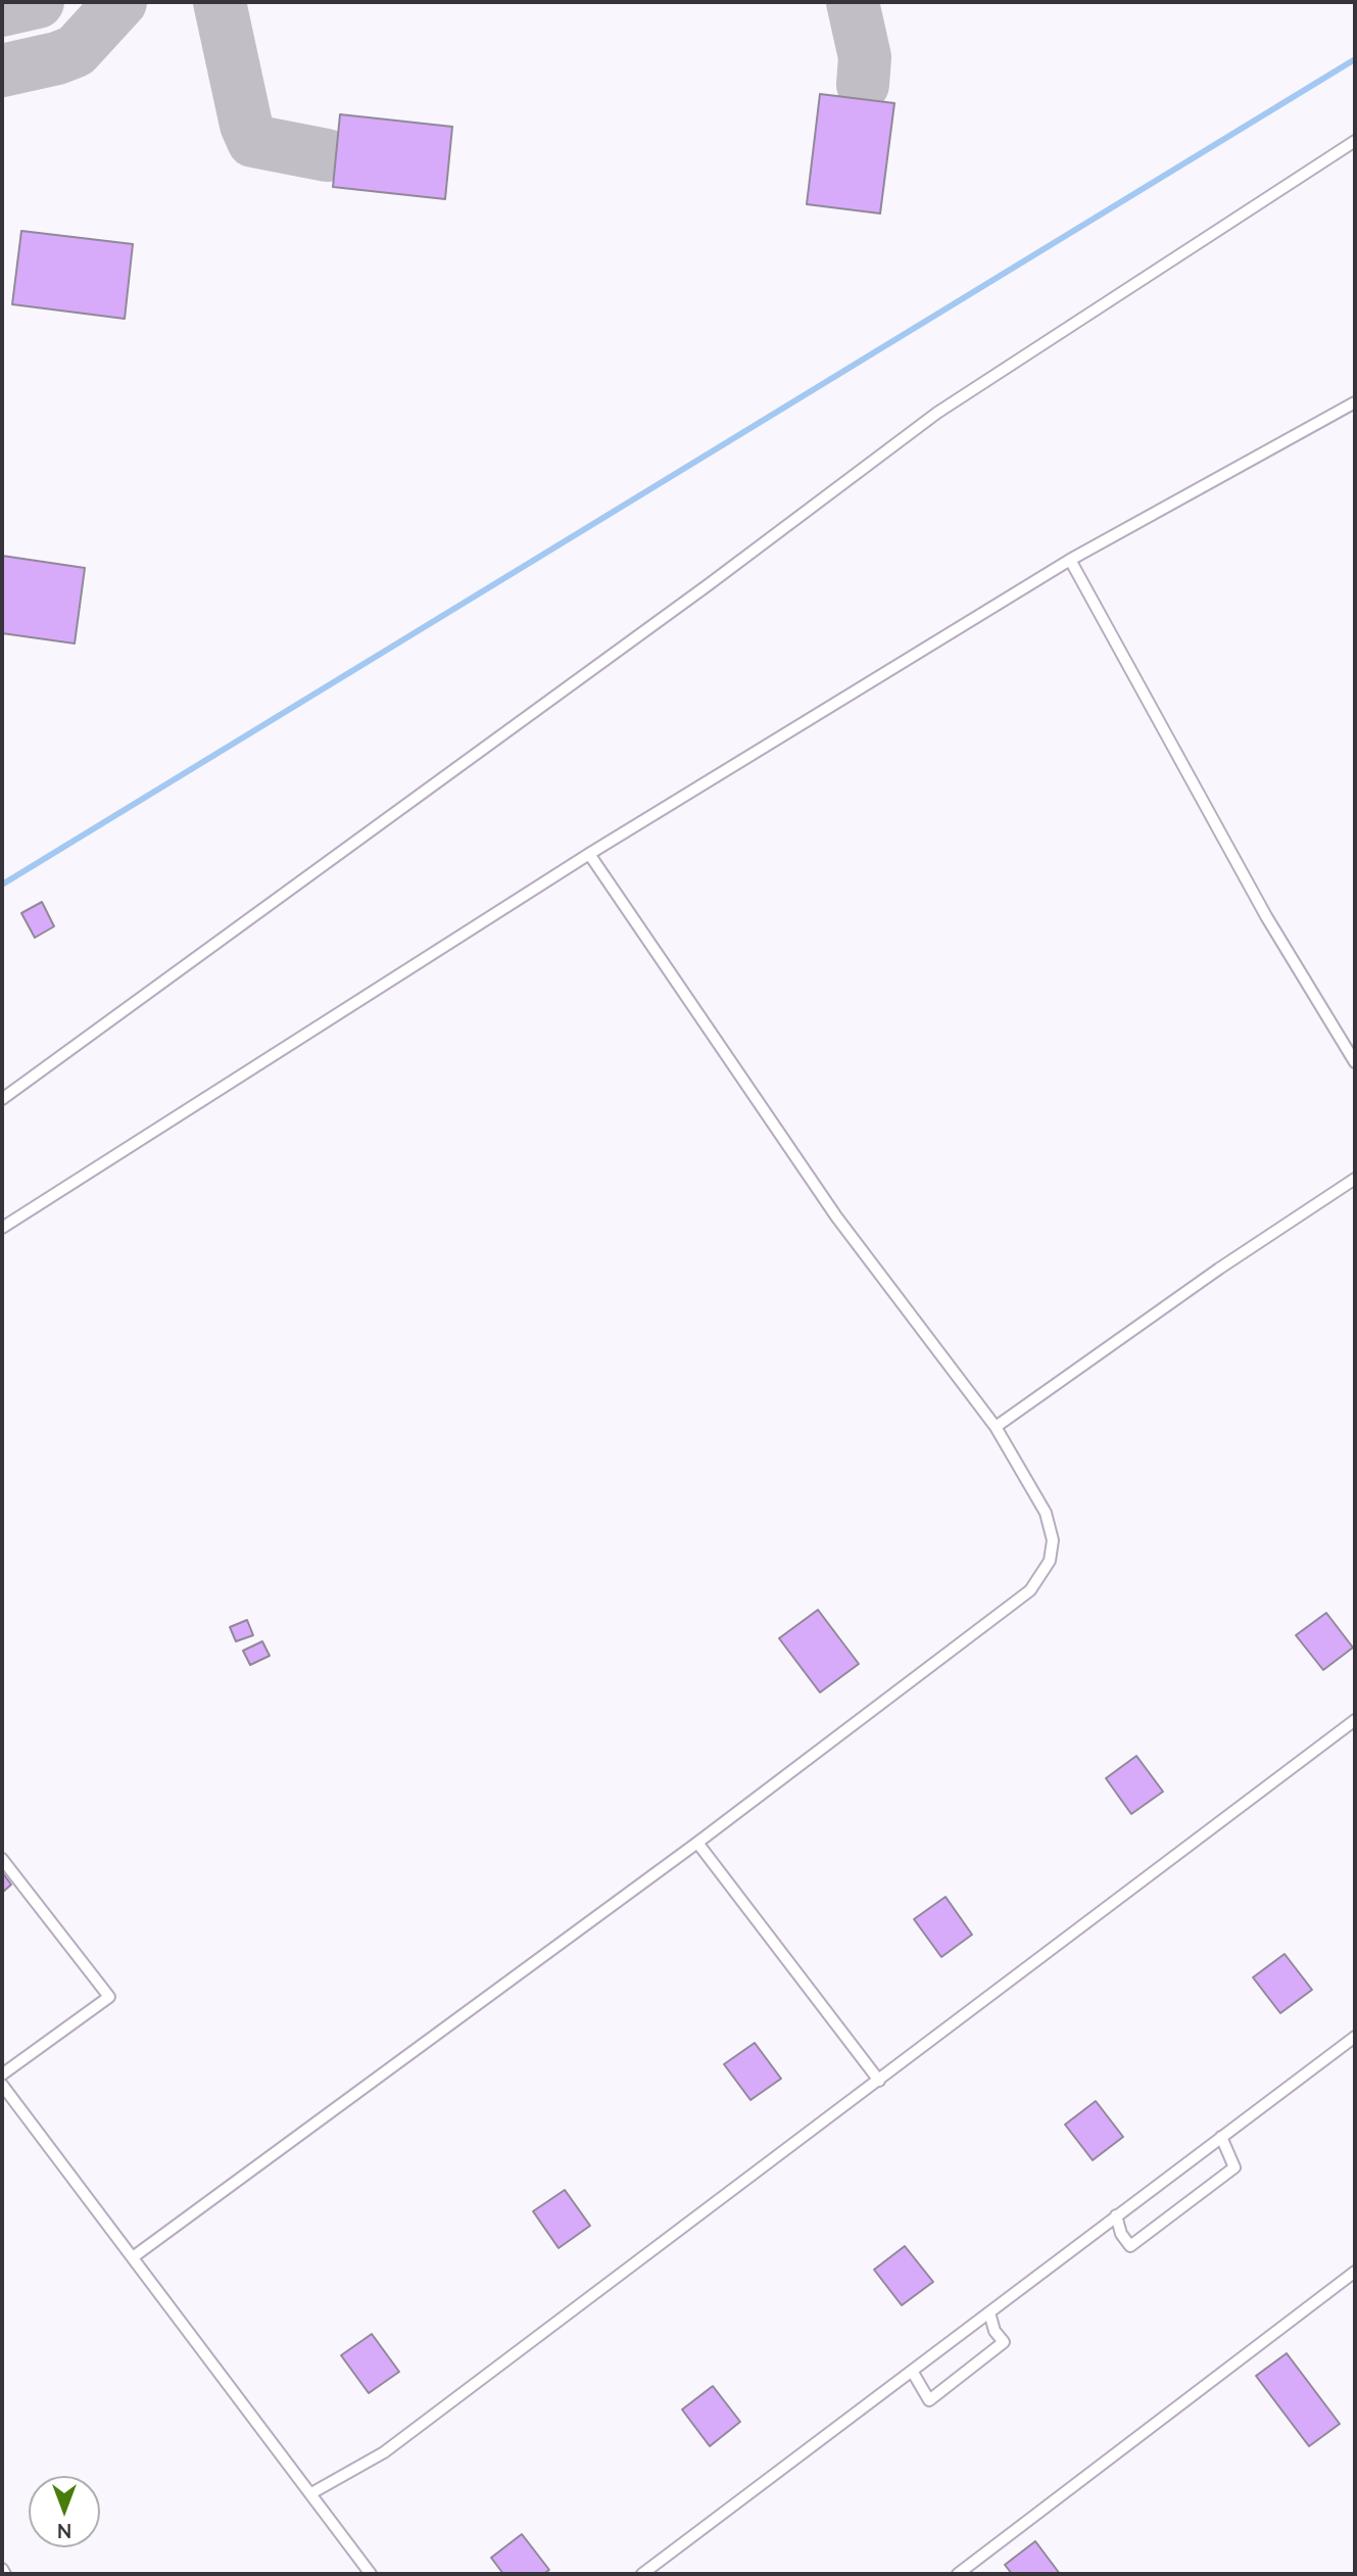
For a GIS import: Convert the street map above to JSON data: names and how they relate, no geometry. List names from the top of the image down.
{
  "north": "bottom"
}
